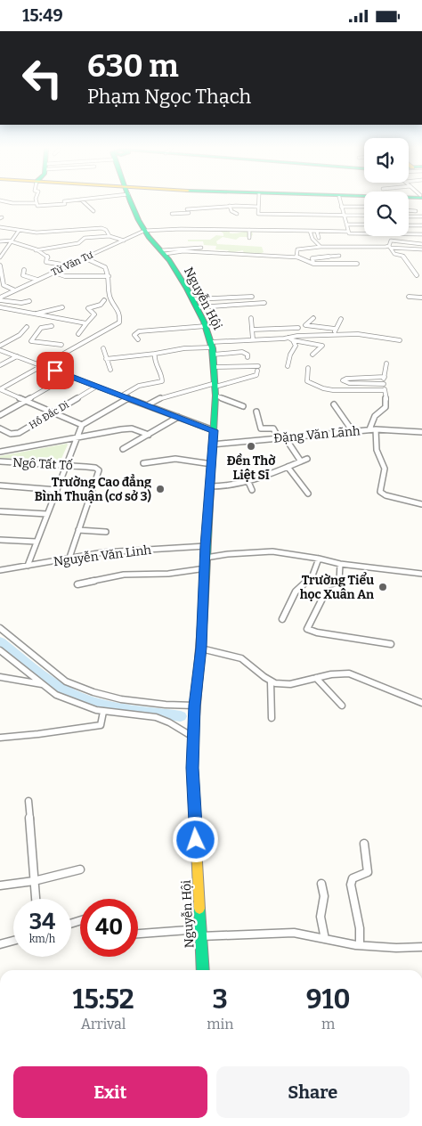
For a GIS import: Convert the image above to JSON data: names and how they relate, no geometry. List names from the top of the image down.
{
  "streets": {
    "main road": ["Nguyễn Hội"],
    "street": [
      "Từ Văn Tư",
      "Hồ Đắc Di",
      "Đặng Văn Lãnh",
      "Ngô Tất Tố",
      "Nguyễn Văn Linh"
    ]
  },
  "crossings": [
    ["Từ Văn Tư", "Nguyễn Hội"],
    ["Nguyễn Hội", "Đặng Văn Lãnh"],
    ["Nguyễn Hội", "Nguyễn Văn Linh"],
    ["Ngô Tất Tố", "Nguyễn Văn Linh"]
  ],
  "places": ["Đền Thờ Liệt Sĩ", "Trường Cao đẳng Bình Thuận (cơ sở 3)", "Trường Tiểu học Xuân An"],
  "page": {
    "status": "15:49",
    "turn": ["630 m", "Phạm Ngọc Thạch"],
    "speed": "34 km/h",
    "limit": "40",
    "eta": [
      "15:52",
      "Arrival",
      "3",
      "min",
      "910",
      "m"
    ],
    "buttons": ["Exit", "Share"]
  }
}
